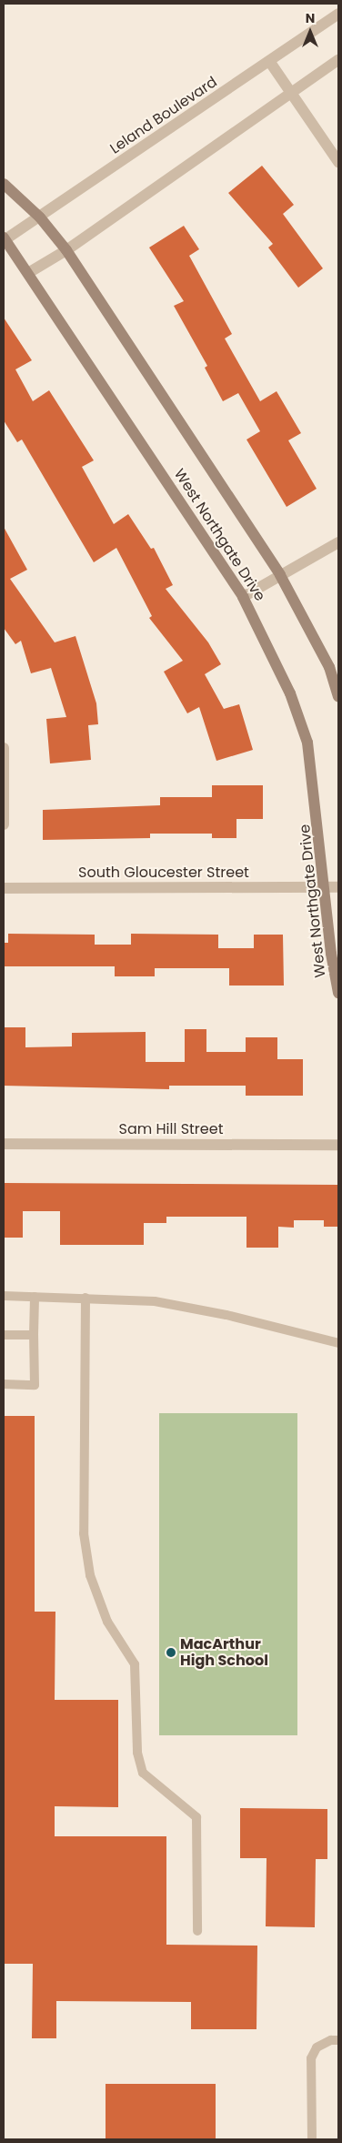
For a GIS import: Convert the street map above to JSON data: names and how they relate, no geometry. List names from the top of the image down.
{
  "streets": {
    "main road": ["West Northgate Drive"],
    "street": ["Leland Boulevard", "South Gloucester Street", "Sam Hill Street"]
  },
  "crossings": [
    ["Leland Boulevard", "West Northgate Drive"],
    ["West Northgate Drive", "South Gloucester Street"]
  ],
  "places": ["MacArthur High School"],
  "north": "top"
}
